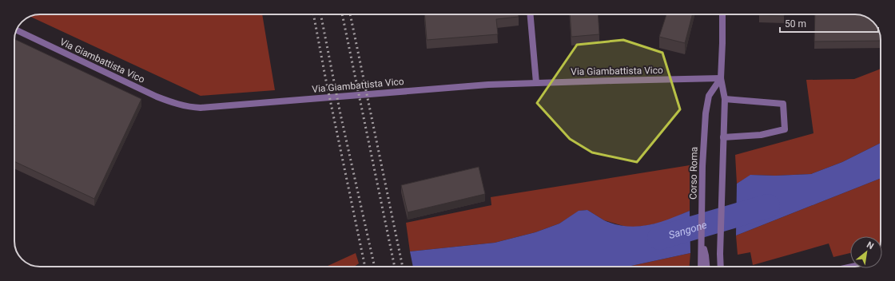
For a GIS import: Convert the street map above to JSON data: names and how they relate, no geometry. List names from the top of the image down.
{
  "streets": {
    "street": ["Via Giambattista Vico", "Corso Roma"]
  },
  "crossings": [
    ["Via Giambattista Vico", "Corso Roma"]
  ],
  "water": ["Sangone"],
  "scale_bar": "50 m",
  "north": "top right"
}
